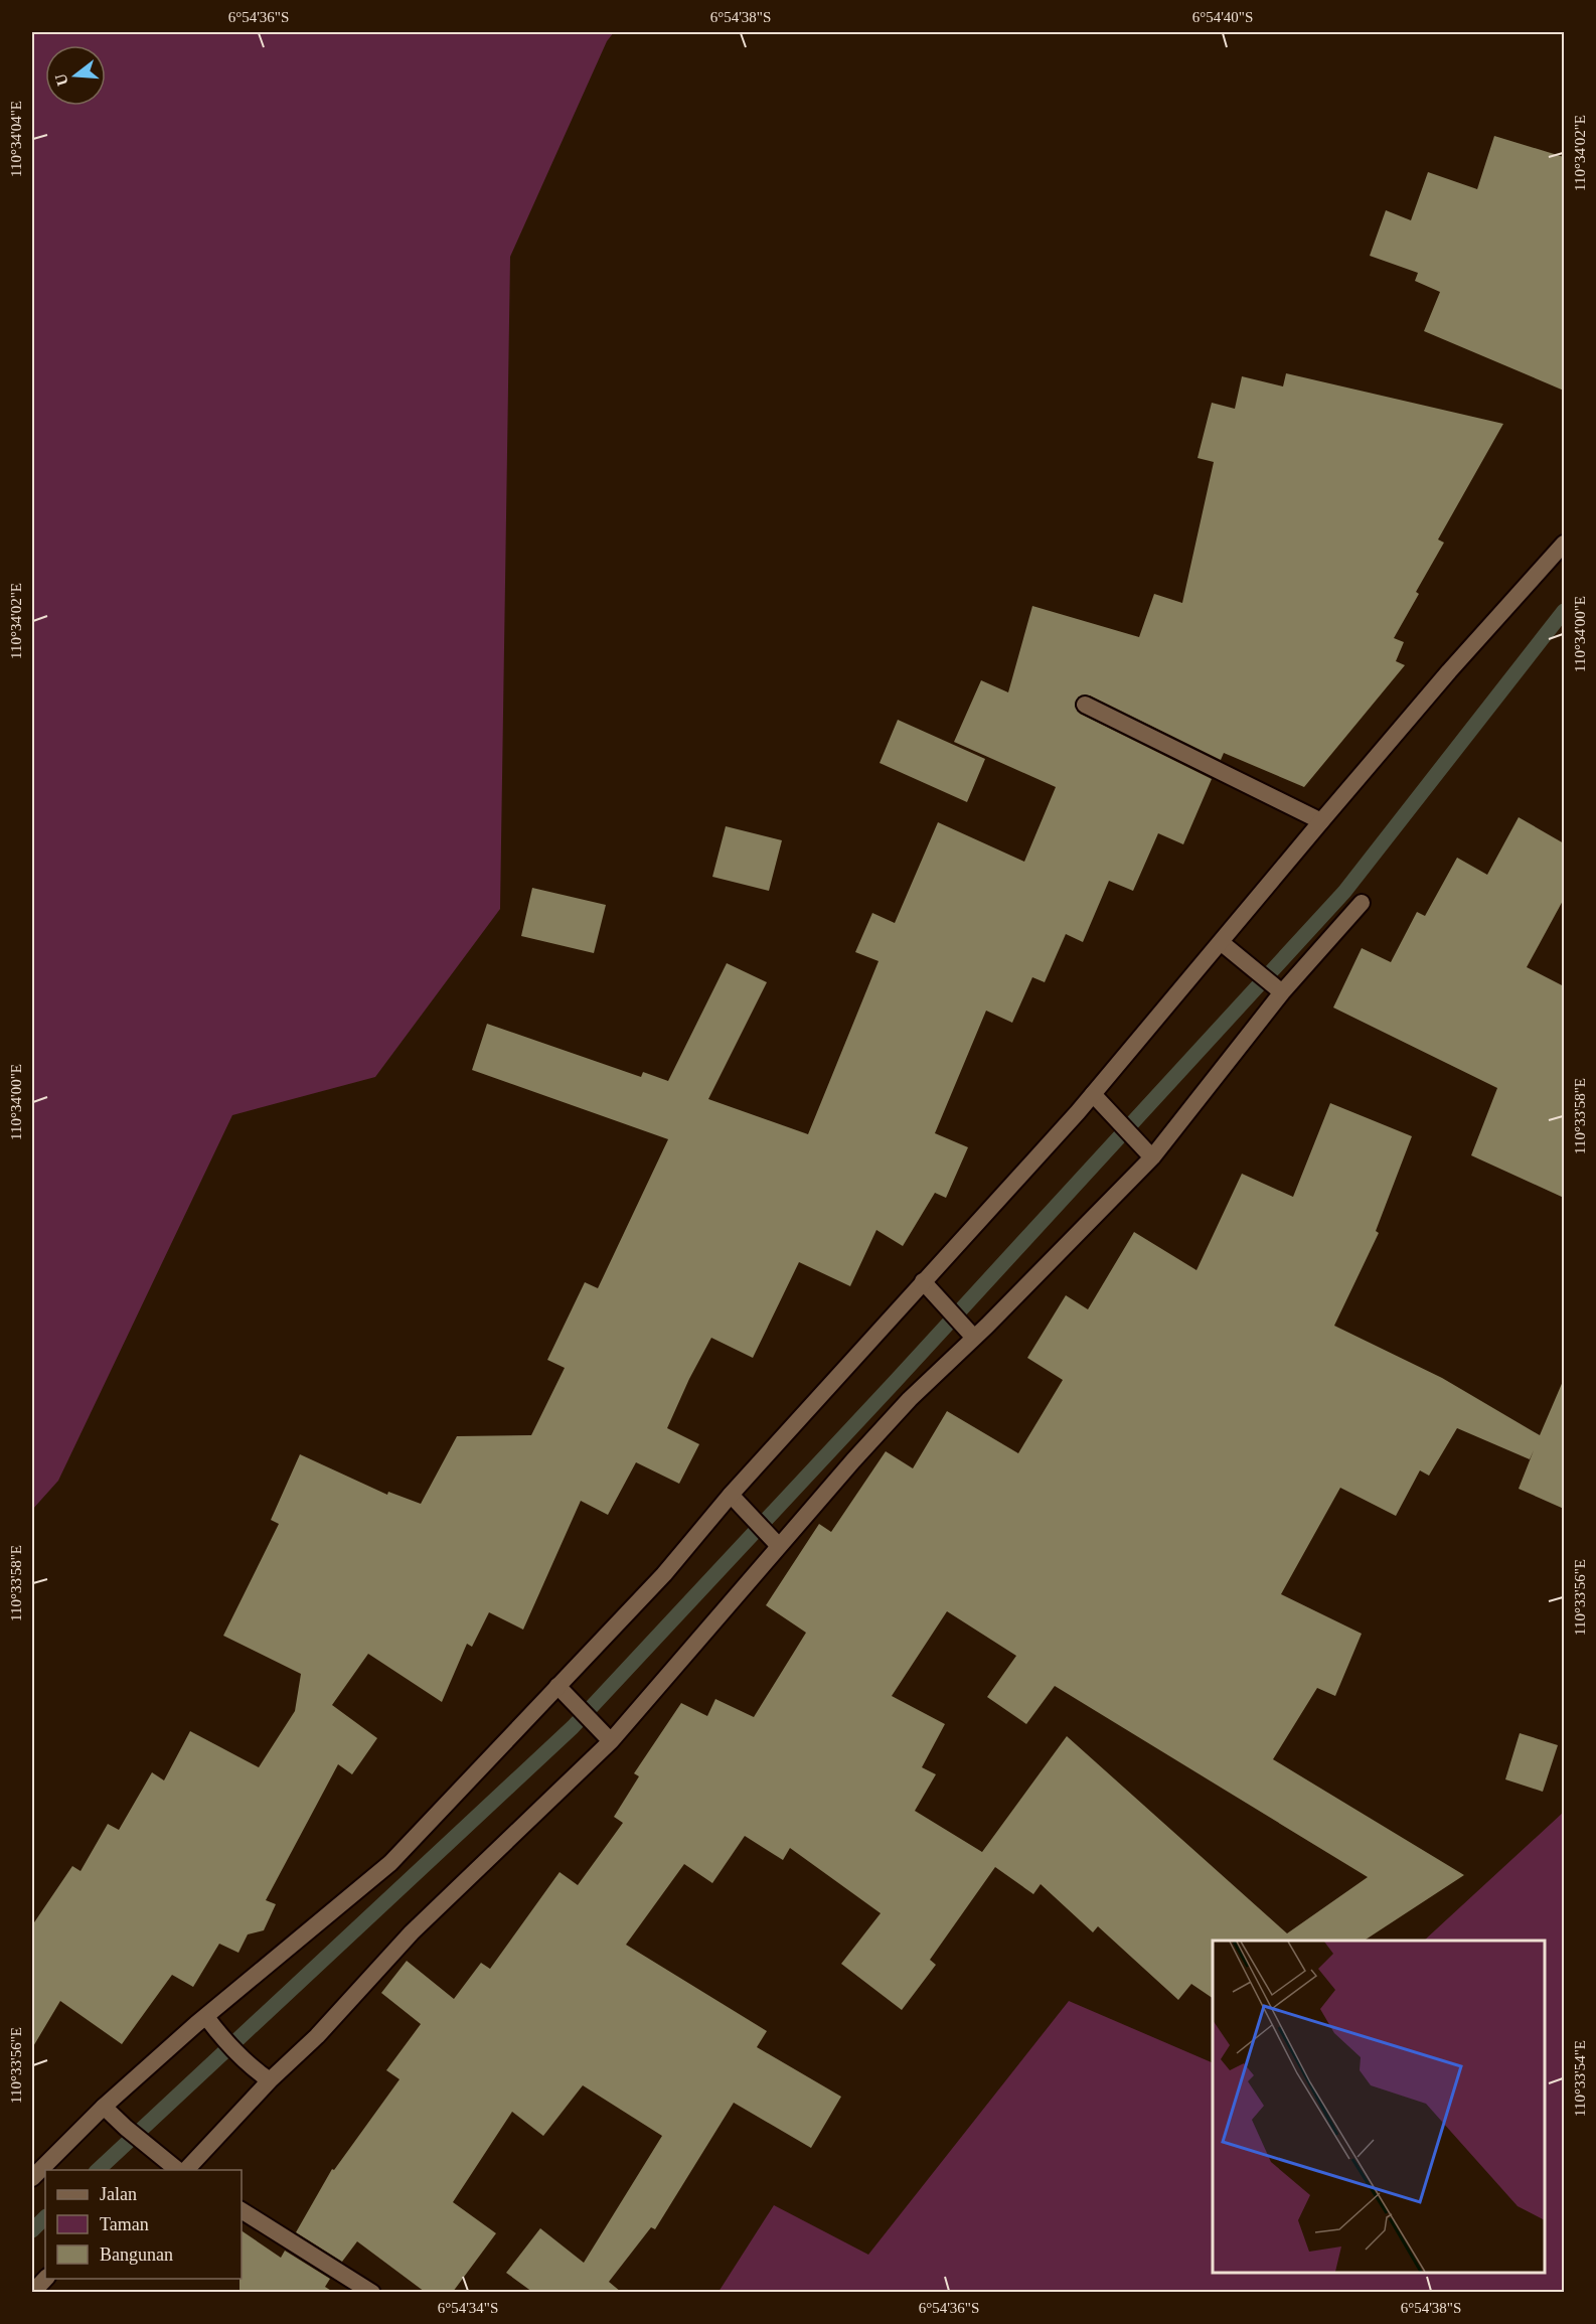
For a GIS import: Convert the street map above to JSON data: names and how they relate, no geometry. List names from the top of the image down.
{
  "legend": ["Jalan", "Taman", "Bangunan"],
  "north": "left",
  "coordinates": [
    "6°54'36\"S",
    "6°54'38\"S",
    "6°54'40\"S",
    "110°34'04\"E",
    "110°34'02\"E",
    "110°34'00\"E",
    "110°33'58\"E",
    "110°33'56\"E",
    "110°33'54\"E",
    "6°54'34\"S"
  ]
}
